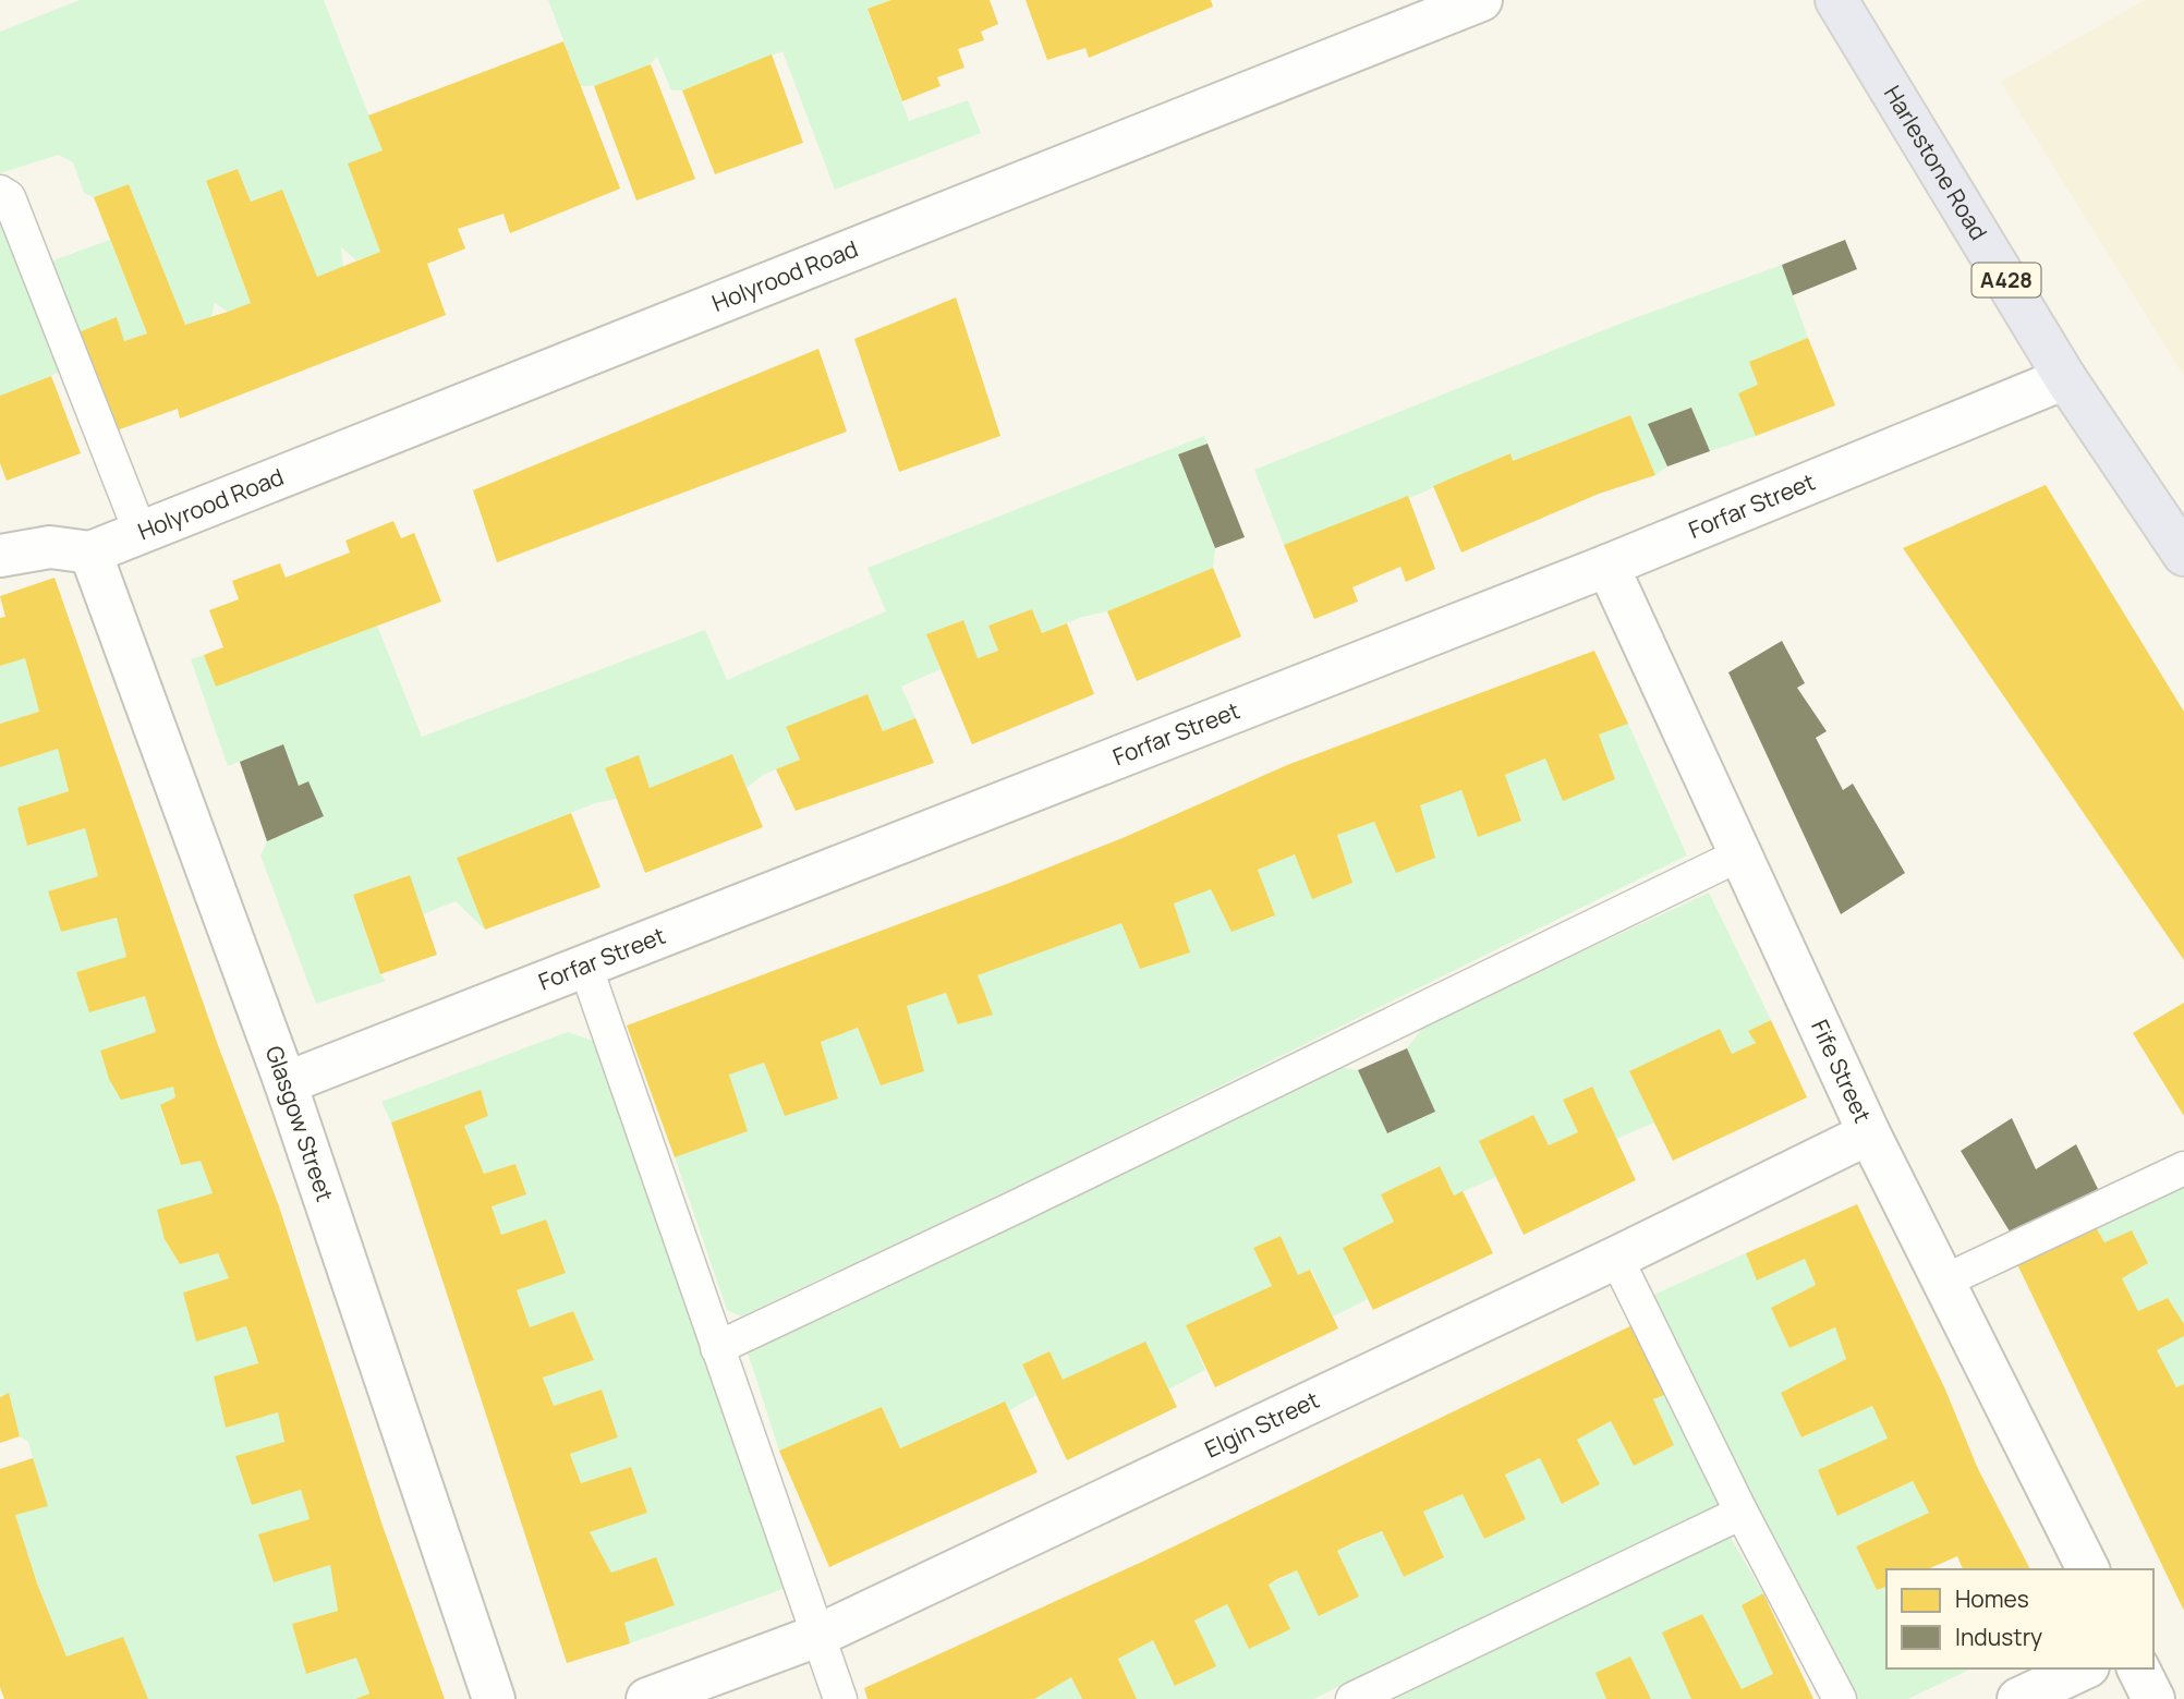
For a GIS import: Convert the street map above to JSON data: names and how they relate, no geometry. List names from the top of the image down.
{
  "streets": {
    "main road": ["Harlestone Road", "A428"],
    "street": [
      "Holyrood Road",
      "Forfar Street",
      "Fife Street",
      "Glasgow Street",
      "Elgin Street"
    ]
  },
  "crossings": [
    ["Harlestone Road", "Forfar Street"],
    ["Holyrood Road", "Glasgow Street"],
    ["Forfar Street", "Fife Street"],
    ["Forfar Street", "Glasgow Street"],
    ["Fife Street", "Elgin Street"]
  ],
  "legend": ["Homes", "Industry"]
}
